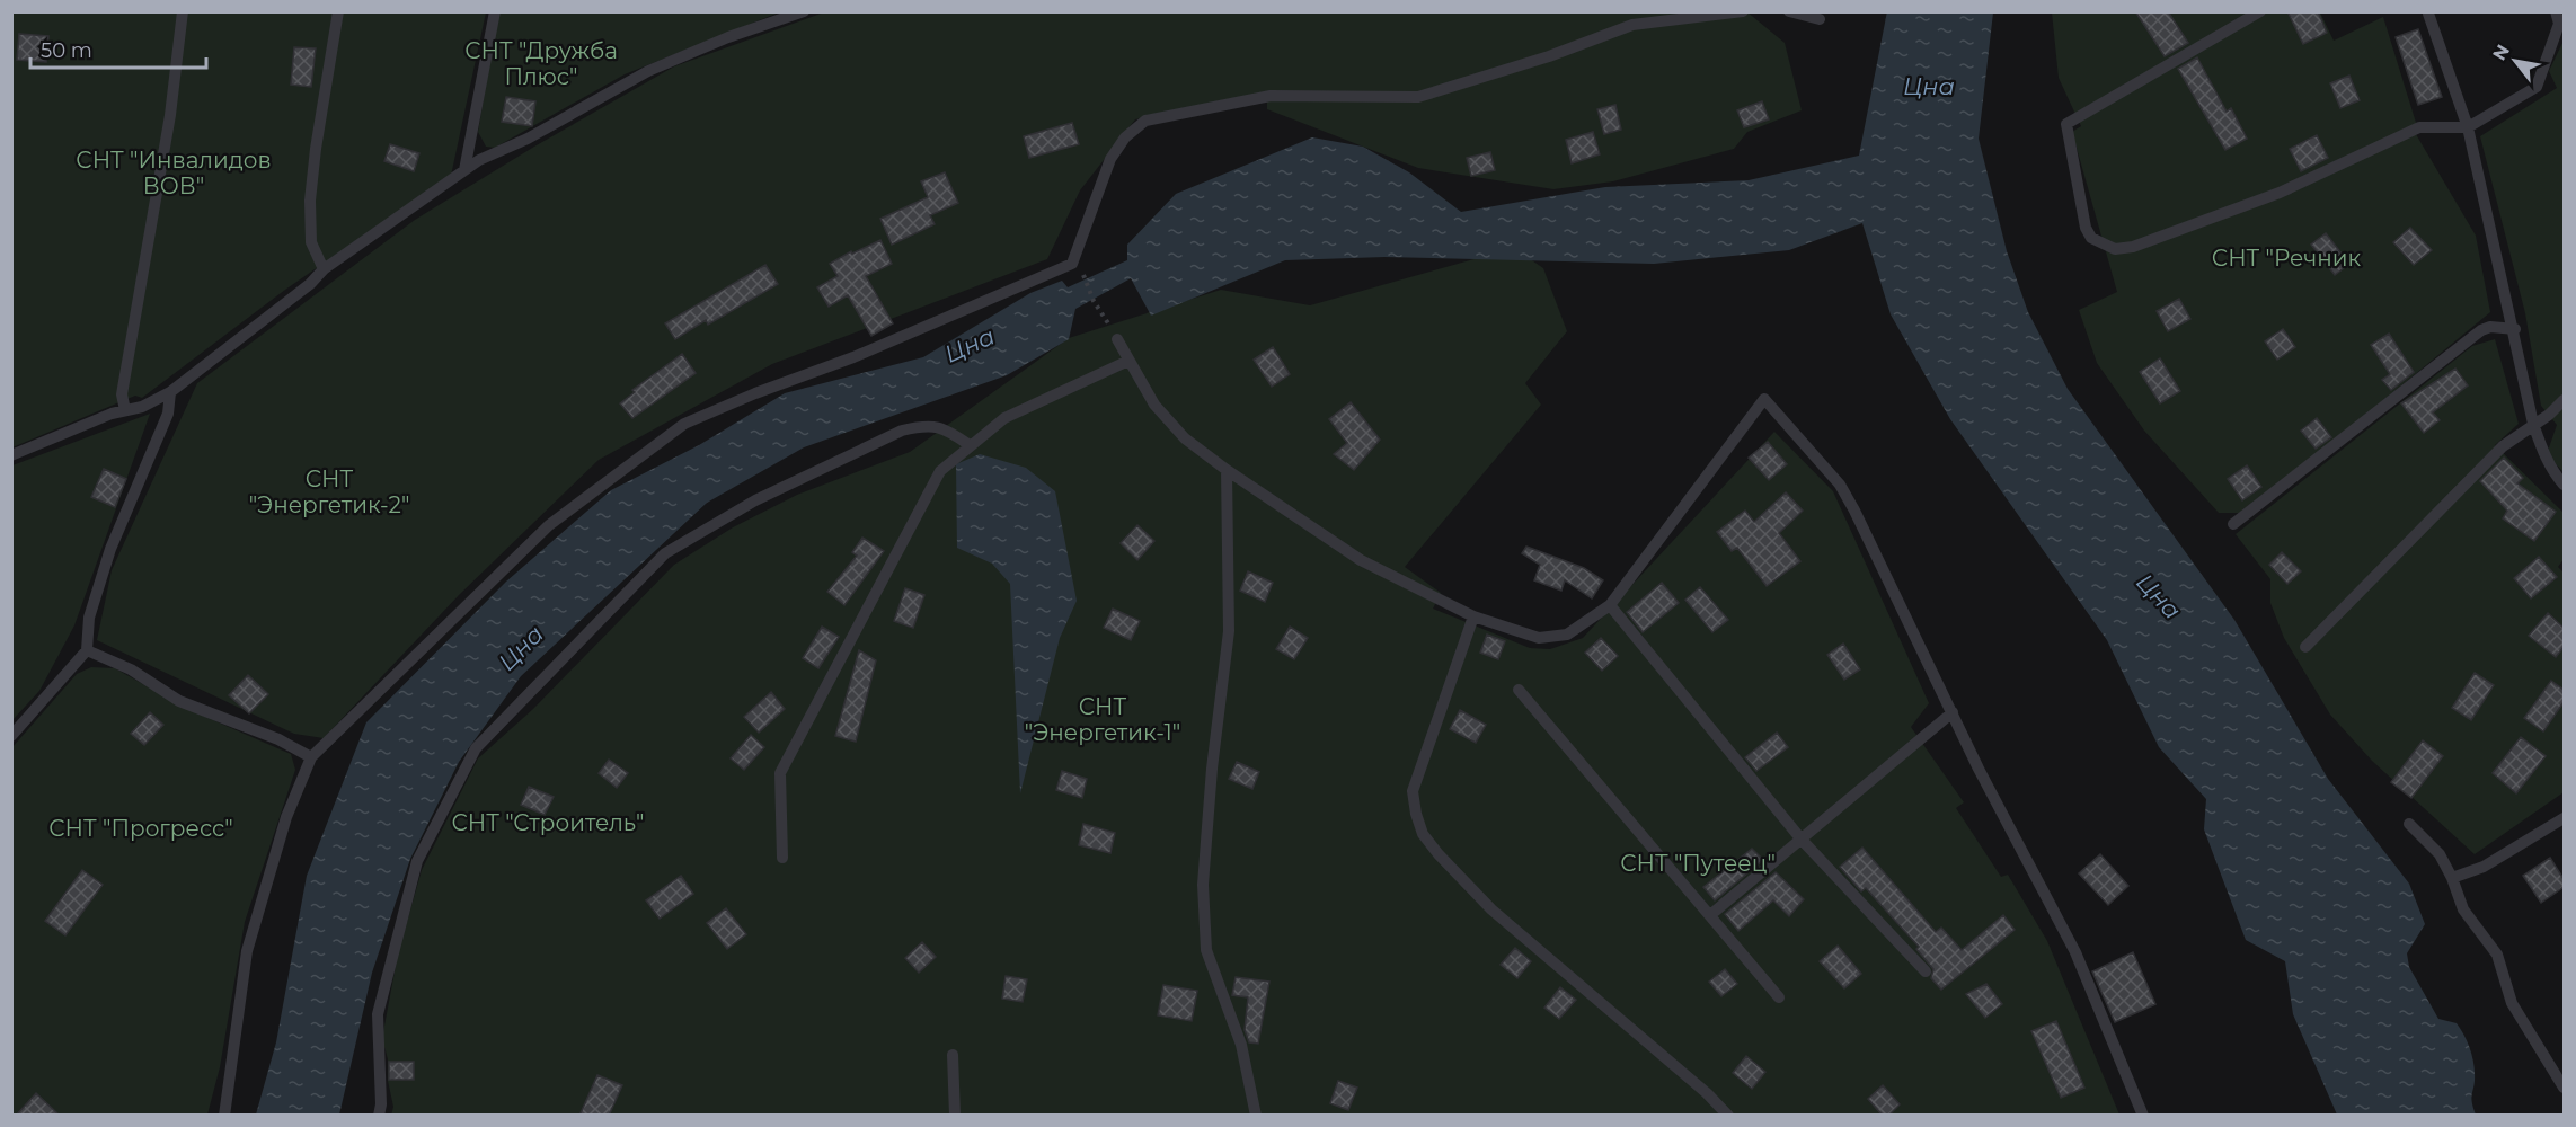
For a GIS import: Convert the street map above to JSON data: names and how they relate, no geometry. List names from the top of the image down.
{
  "water": ["Цна"],
  "parks": [
    "СНТ \"Дружба Плюс\"",
    "СНТ \"Инвалидов ВОВ\"",
    "СНТ \"Речник",
    "СНТ \"Энергетик-2\"",
    "СНТ \"Энергетик-1\"",
    "СНТ \"Строитель\"",
    "СНТ \"Прогресс\"",
    "СНТ \"Путеец\""
  ],
  "scale_bar": "50 m",
  "north": "top left"
}
